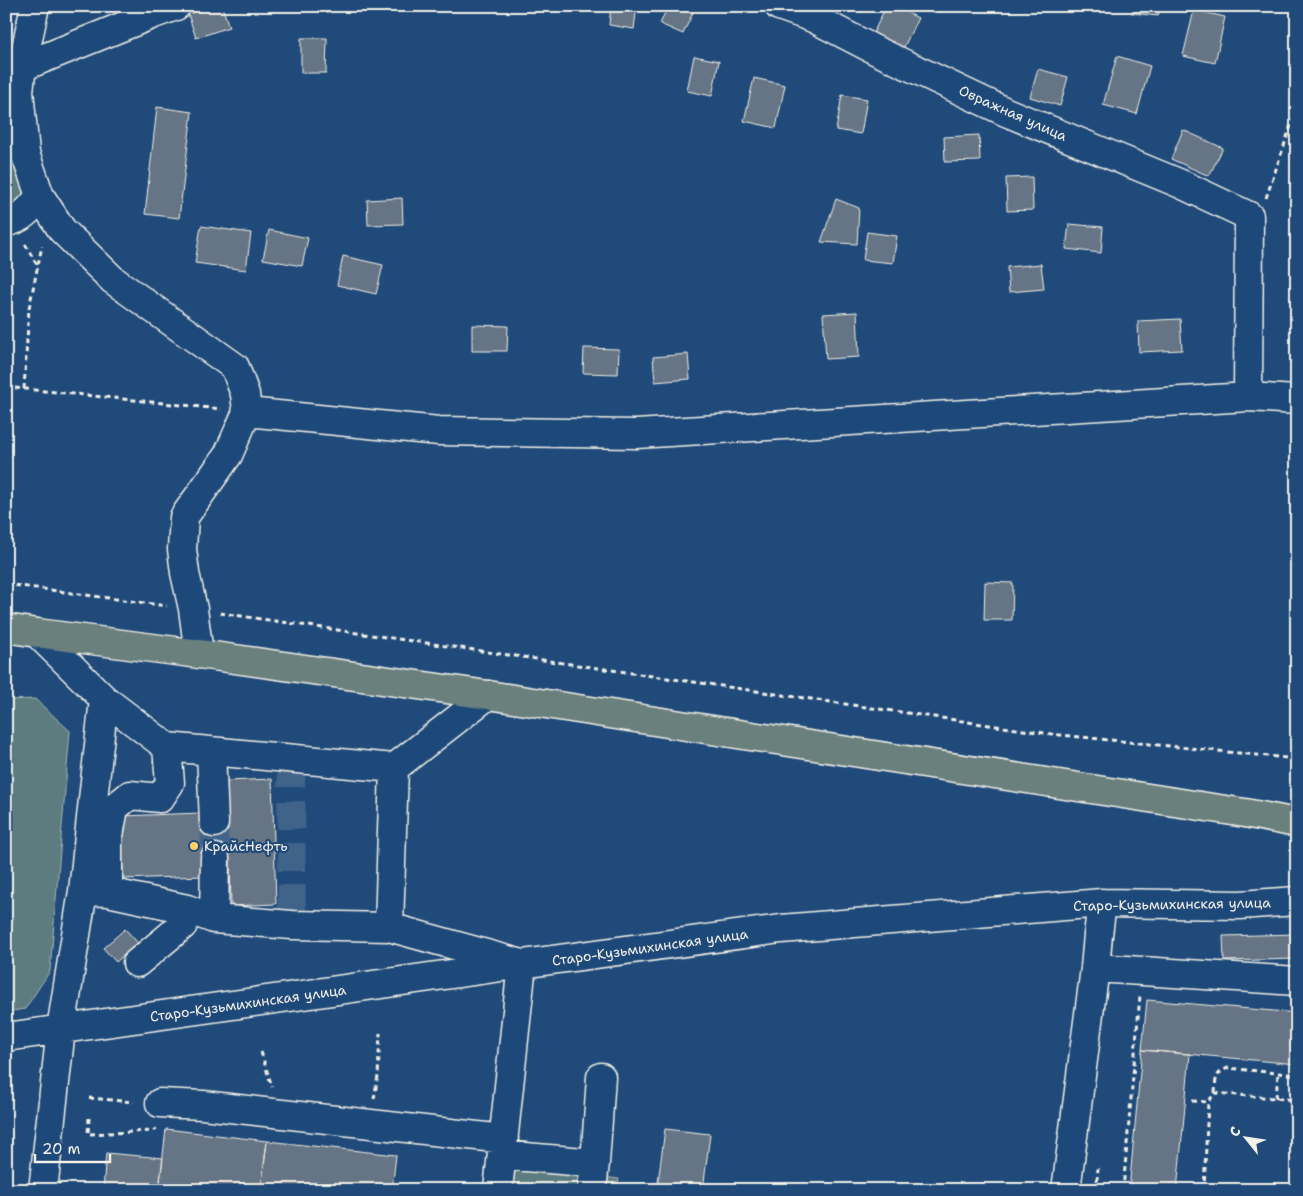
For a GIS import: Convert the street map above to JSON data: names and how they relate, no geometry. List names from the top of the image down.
{
  "streets": {
    "street": ["Овражная улица", "Старо-Кузьмихинская улица"]
  },
  "places": ["КрайсНефть"],
  "scale_bar": "20 m",
  "north": "top left"
}
